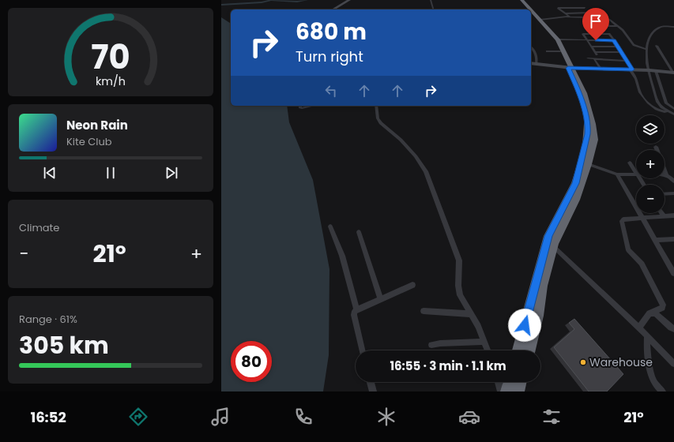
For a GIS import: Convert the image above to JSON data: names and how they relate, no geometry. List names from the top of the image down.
{
  "places": ["Warehouse"],
  "page": {
    "turn": ["680 m", "Turn right"],
    "song": ["Neon Rain", "Kite Club"],
    "map_buttons": ["+", "−"],
    "tile": [
      "Climate",
      ["Range · 61%", "305 km"]
    ],
    "heat": ["−", "21°", "+"],
    "limit": "80",
    "trip": "16:55 · 3 min · 1.1 km",
    "tabs": ["16:52", "21°"],
    "gauge": ["70", "km/h"]
  }
}
